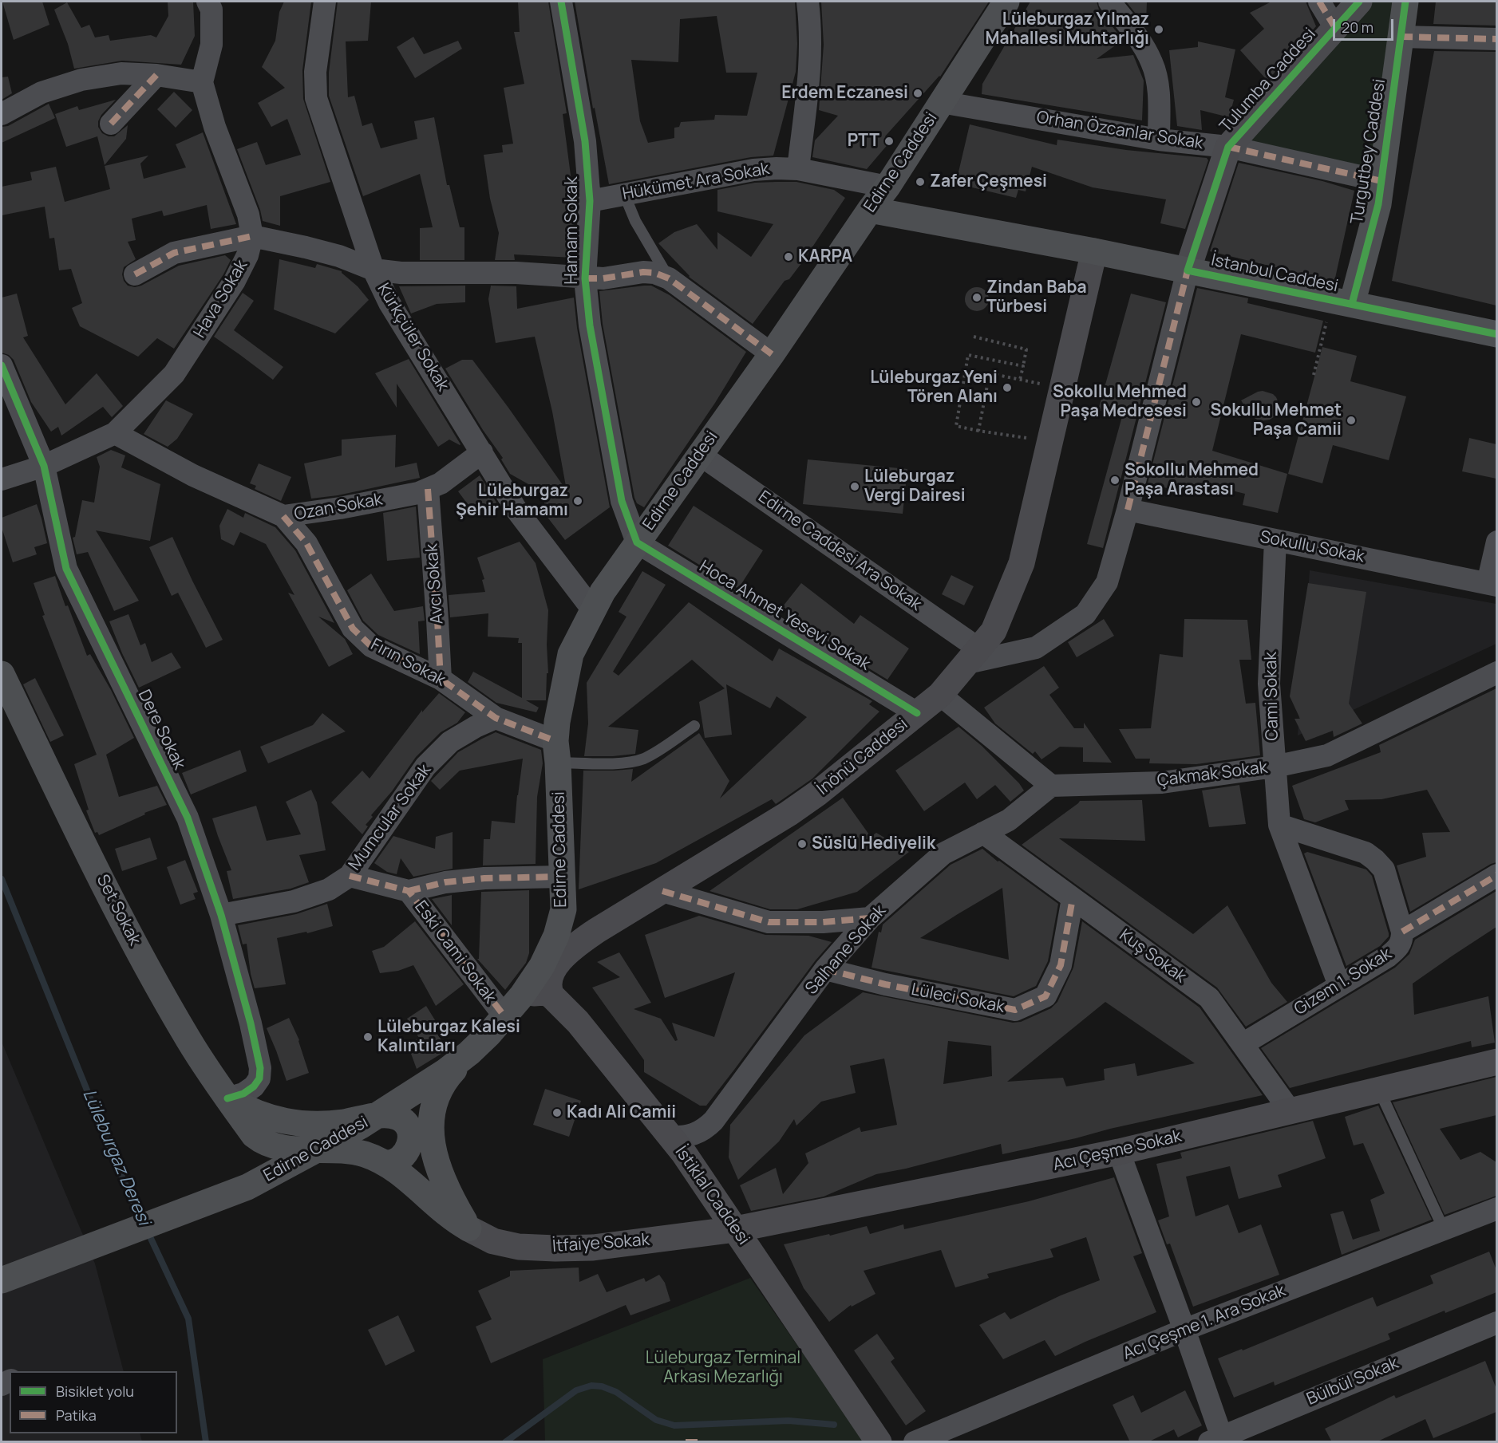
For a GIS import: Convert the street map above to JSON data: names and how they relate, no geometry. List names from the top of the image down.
{
  "streets": {
    "main road": [
      "Tulumba Caddesi",
      "Turgutbey Caddesi",
      "Edirne Caddesi",
      "İstanbul Caddesi",
      "İnönü Caddesi",
      "Set Sokak",
      "Acı Çeşme Sokak",
      "İstiklal Caddesi",
      "İtfaiye Sokak"
    ],
    "street": [
      "Orhan Özcanlar Sokak",
      "Hükümet Ara Sokak",
      "Hamam Sokak",
      "Hava Sokak",
      "Kürkçüler Sokak",
      "Ozan Sokak",
      "Sokullu Sokak",
      "Edirne Caddesi Ara Sokak",
      "Avcı Sokak",
      "Hoca Ahmet Yesevi Sokak",
      "Fırın Sokak",
      "Cami Sokak",
      "Dere Sokak",
      "Çakmak Sokak",
      "Mumcular Sokak",
      "Salhane Sokak",
      "Eski Cami Sokak",
      "Kuş Sokak",
      "Gizem 1. Sokak",
      "Lüleci Sokak",
      "Acı Çeşme 1. Ara Sokak",
      "Bülbül Sokak"
    ]
  },
  "crossings": [
    ["Tulumba Caddesi", "Orhan Özcanlar Sokak"],
    ["Tulumba Caddesi", "İstanbul Caddesi"],
    ["Orhan Özcanlar Sokak", "Turgutbey Caddesi"],
    ["Orhan Özcanlar Sokak", "Edirne Caddesi"],
    ["Turgutbey Caddesi", "İstanbul Caddesi"],
    ["Edirne Caddesi", "Hükümet Ara Sokak"],
    ["Edirne Caddesi", "Hamam Sokak"],
    ["Edirne Caddesi", "İstanbul Caddesi"],
    ["Edirne Caddesi", "Kürkçüler Sokak"],
    ["Edirne Caddesi", "Edirne Caddesi Ara Sokak"],
    ["Edirne Caddesi", "Hoca Ahmet Yesevi Sokak"],
    ["Edirne Caddesi", "Fırın Sokak"],
    ["Edirne Caddesi", "Set Sokak"],
    ["Edirne Caddesi", "Eski Cami Sokak"],
    ["Edirne Caddesi", "İtfaiye Sokak"],
    ["Hükümet Ara Sokak", "Hamam Sokak"],
    ["Hamam Sokak", "Hoca Ahmet Yesevi Sokak"],
    ["İstanbul Caddesi", "İnönü Caddesi"],
    ["Hava Sokak", "Ozan Sokak"],
    ["Hava Sokak", "Dere Sokak"],
    ["Kürkçüler Sokak", "Ozan Sokak"],
    ["Ozan Sokak", "Avcı Sokak"],
    ["Ozan Sokak", "Fırın Sokak"],
    ["Sokullu Sokak", "Cami Sokak"],
    ["Edirne Caddesi Ara Sokak", "İnönü Caddesi"],
    ["Avcı Sokak", "Fırın Sokak"],
    ["Hoca Ahmet Yesevi Sokak", "İnönü Caddesi"],
    ["Fırın Sokak", "Mumcular Sokak"],
    ["Cami Sokak", "Çakmak Sokak"],
    ["Cami Sokak", "Gizem 1. Sokak"],
    ["Dere Sokak", "Mumcular Sokak"],
    ["Dere Sokak", "Set Sokak"],
    ["İnönü Caddesi", "İstiklal Caddesi"],
    ["Çakmak Sokak", "Salhane Sokak"],
    ["Mumcular Sokak", "Eski Cami Sokak"],
    ["Set Sokak", "İtfaiye Sokak"],
    ["Salhane Sokak", "Kuş Sokak"],
    ["Salhane Sokak", "Lüleci Sokak"],
    ["Salhane Sokak", "İstiklal Caddesi"],
    ["Kuş Sokak", "Gizem 1. Sokak"],
    ["Kuş Sokak", "Lüleci Sokak"],
    ["Kuş Sokak", "Acı Çeşme Sokak"],
    ["Acı Çeşme Sokak", "İstiklal Caddesi"],
    ["Acı Çeşme Sokak", "İtfaiye Sokak"],
    ["İstiklal Caddesi", "İtfaiye Sokak"]
  ],
  "water": ["Lüleburgaz Deresi"],
  "parks": ["Lüleburgaz Terminal Arkası Mezarlığı"],
  "places": [
    "Lüleburgaz Yılmaz Mahallesi Muhtarlığı",
    "Erdem Eczanesi",
    "PTT",
    "Zafer Çeşmesi",
    "KARPA",
    "Zindan Baba Türbesi",
    "Lüleburgaz Yeni Tören Alanı",
    "Sokollu Mehmed Paşa Medresesi",
    "Sokullu Mehmet Paşa Camii",
    "Sokollu Mehmed Paşa Arastası",
    "Lüleburgaz Vergi Dairesi",
    "Lüleburgaz Şehir Hamamı",
    "Süslü Hediyelik",
    "Lüleburgaz Kalesi Kalıntıları",
    "Kadı Ali Camii"
  ],
  "legend": ["Bisiklet yolu", "Patika"],
  "scale_bar": "20 m"
}
